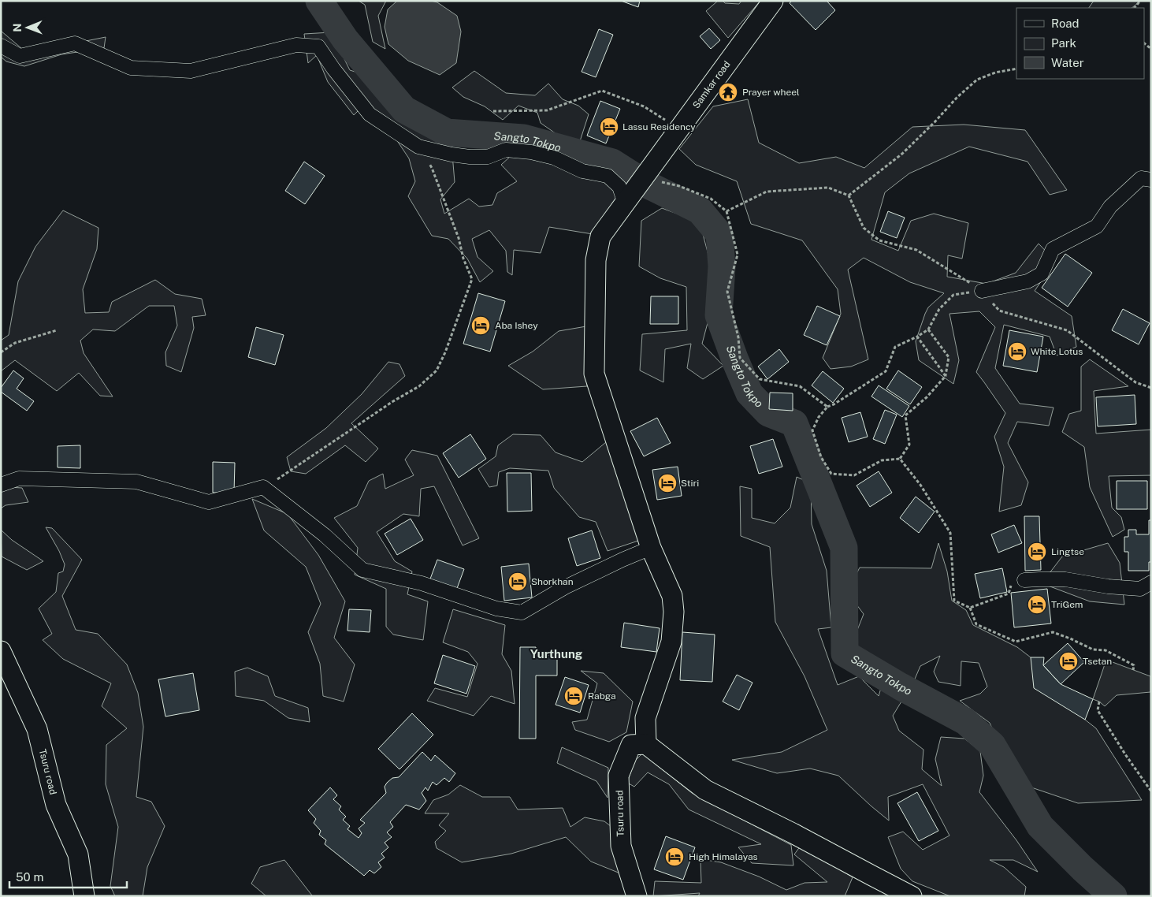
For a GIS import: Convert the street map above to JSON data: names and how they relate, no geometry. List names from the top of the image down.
{
  "streets": {
    "street": ["Samkar road", "Tsuru road"]
  },
  "crossings": [
    ["Samkar road", "Tsuru road"]
  ],
  "districts": ["Yurthung"],
  "water": ["Sangto Tokpo"],
  "places": {
    "temple": ["Prayer wheel"],
    "hotel": [
      "Lassu Residency",
      "Aba Ishey",
      "White Lotus",
      "Stiri",
      "Lingtse",
      "Shorkhan",
      "TriGem",
      "Tsetan",
      "Rabga",
      "High Himalayas"
    ]
  },
  "legend": ["Road", "Park", "Water"],
  "scale_bar": "50 m",
  "north": "left"
}
